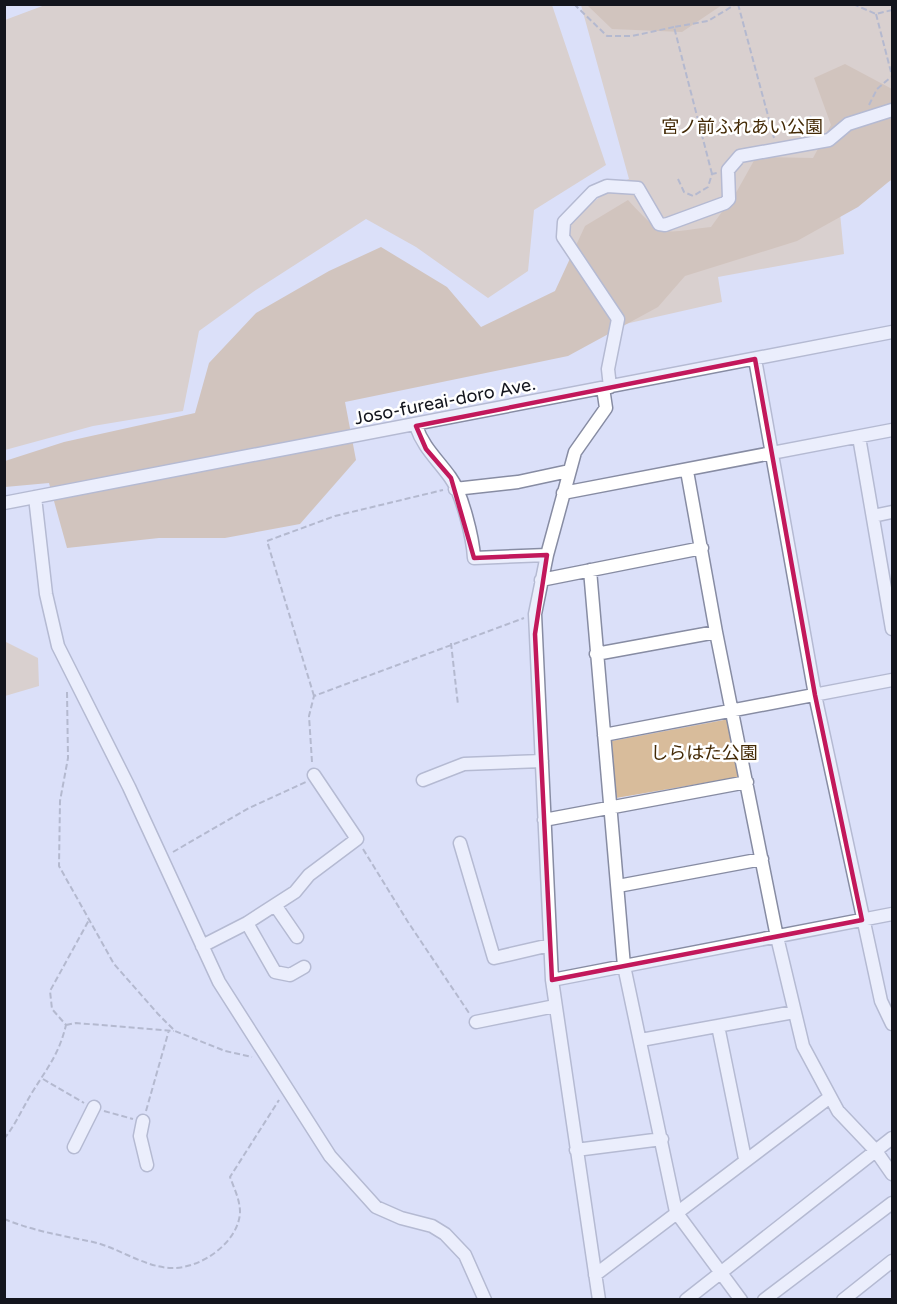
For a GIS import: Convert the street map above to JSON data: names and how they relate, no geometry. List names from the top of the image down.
{
  "streets": {
    "street": ["Joso-fureai-doro Ave."]
  },
  "parks": ["宮ノ前ふれあい公園", "しらはた公園"]
}
